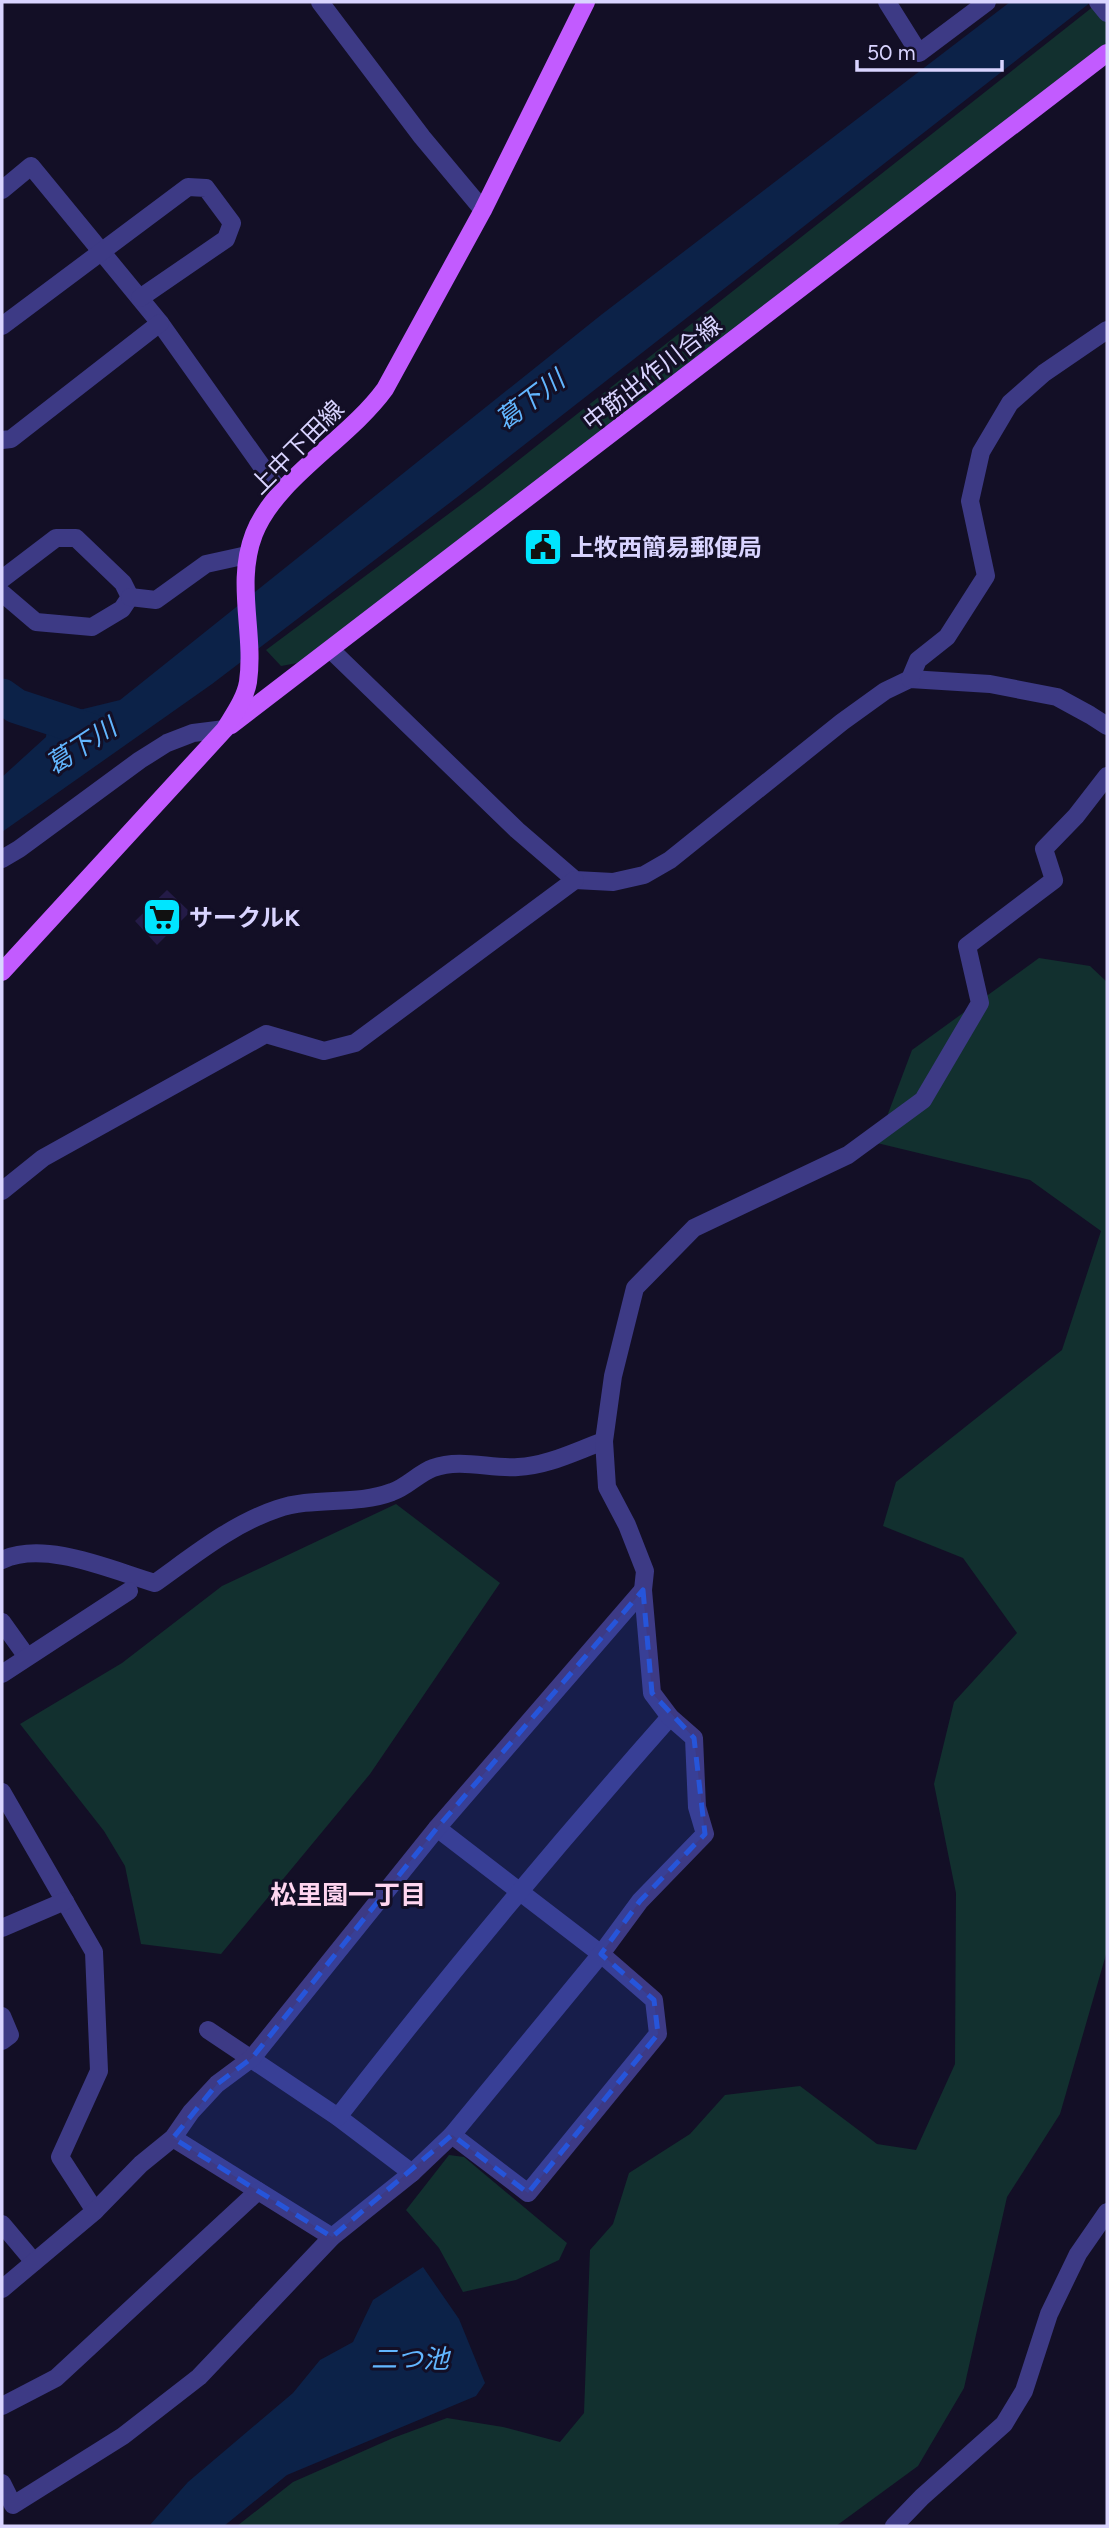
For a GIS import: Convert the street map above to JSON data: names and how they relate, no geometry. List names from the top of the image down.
{
  "streets": {
    "main road": ["中筋出作川合線", "上中下田線"]
  },
  "crossings": [
    ["中筋出作川合線", "上中下田線"]
  ],
  "districts": ["松里園一丁目"],
  "water": ["葛下川", "二つ池"],
  "places": {
    "public building": ["上牧西簡易郵便局"],
    "supermarket": ["サークルK"]
  },
  "scale_bar": "50 m"
}
